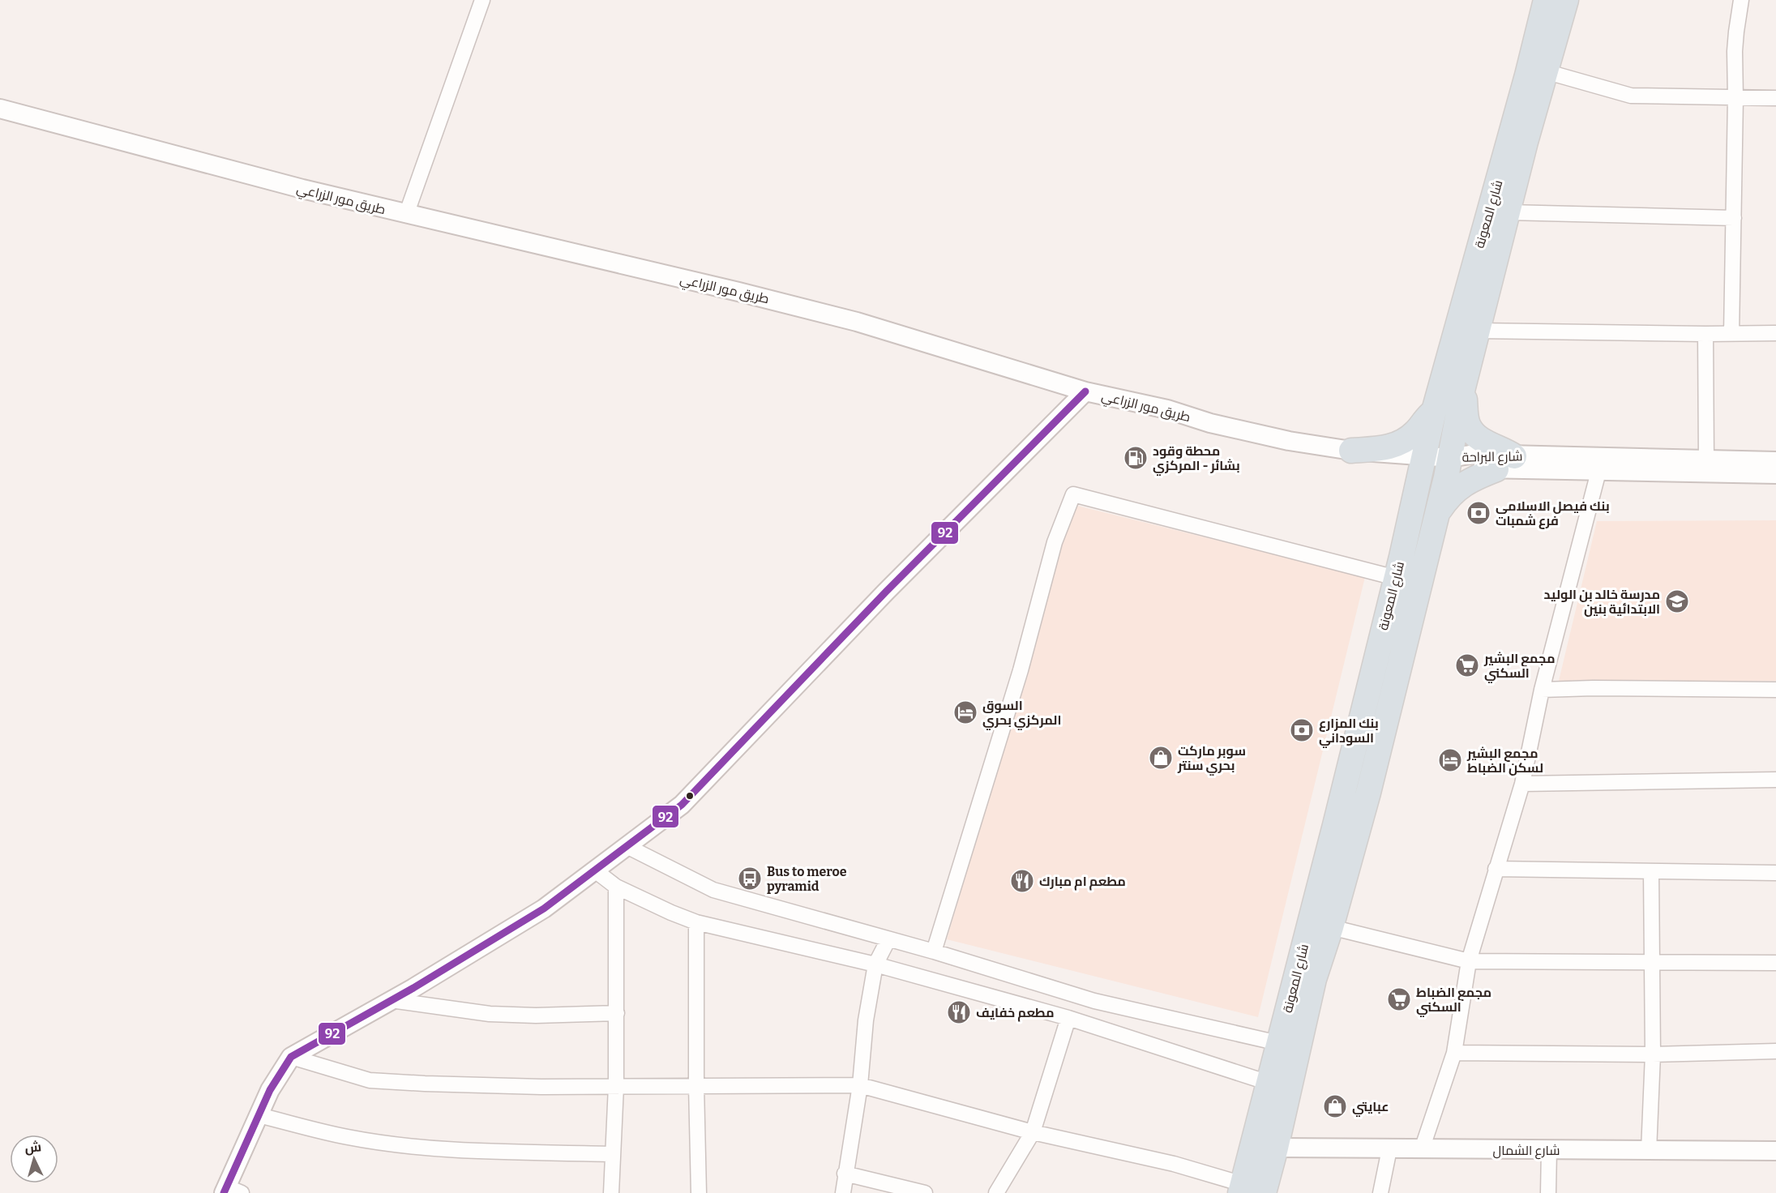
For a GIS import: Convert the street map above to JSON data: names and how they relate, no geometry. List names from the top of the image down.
{
  "streets": {
    "highway": ["شارع المعونة"],
    "street": ["طريق مور الزراعي", "شارع البراحة", "شارع الشمال"]
  },
  "crossings": [
    ["طريق مور الزراعي", "شارع المعونة"],
    ["طريق مور الزراعي", "شارع البراحة"],
    ["شارع المعونة", "شارع البراحة"],
    ["شارع المعونة", "شارع الشمال"]
  ],
  "places": {
    "fuel station": ["محطة وقود بشائر - المركزي"],
    "bank": ["بنك فيصل الاسلامي فرع شمبات", "بنك المزارع السوداني"],
    "school or university": ["مدرسة خالد بن الوليد الابتدائية بنين"],
    "supermarket": ["مجمع البشير السكني", "مجمع الضباط السكني"],
    "hotel": ["السوق المركزي بحري", "مجمع البشير لسكن الضباط"],
    "shop": ["سوبر ماركت بحري سنتر", "عبايتي"],
    "bus stop": ["Bus to meroe pyramid"],
    "restaurant": ["مطعم ام مبارك", "مطعم خفايف"]
  },
  "lines": ["transit line 92"],
  "north": "top"
}
